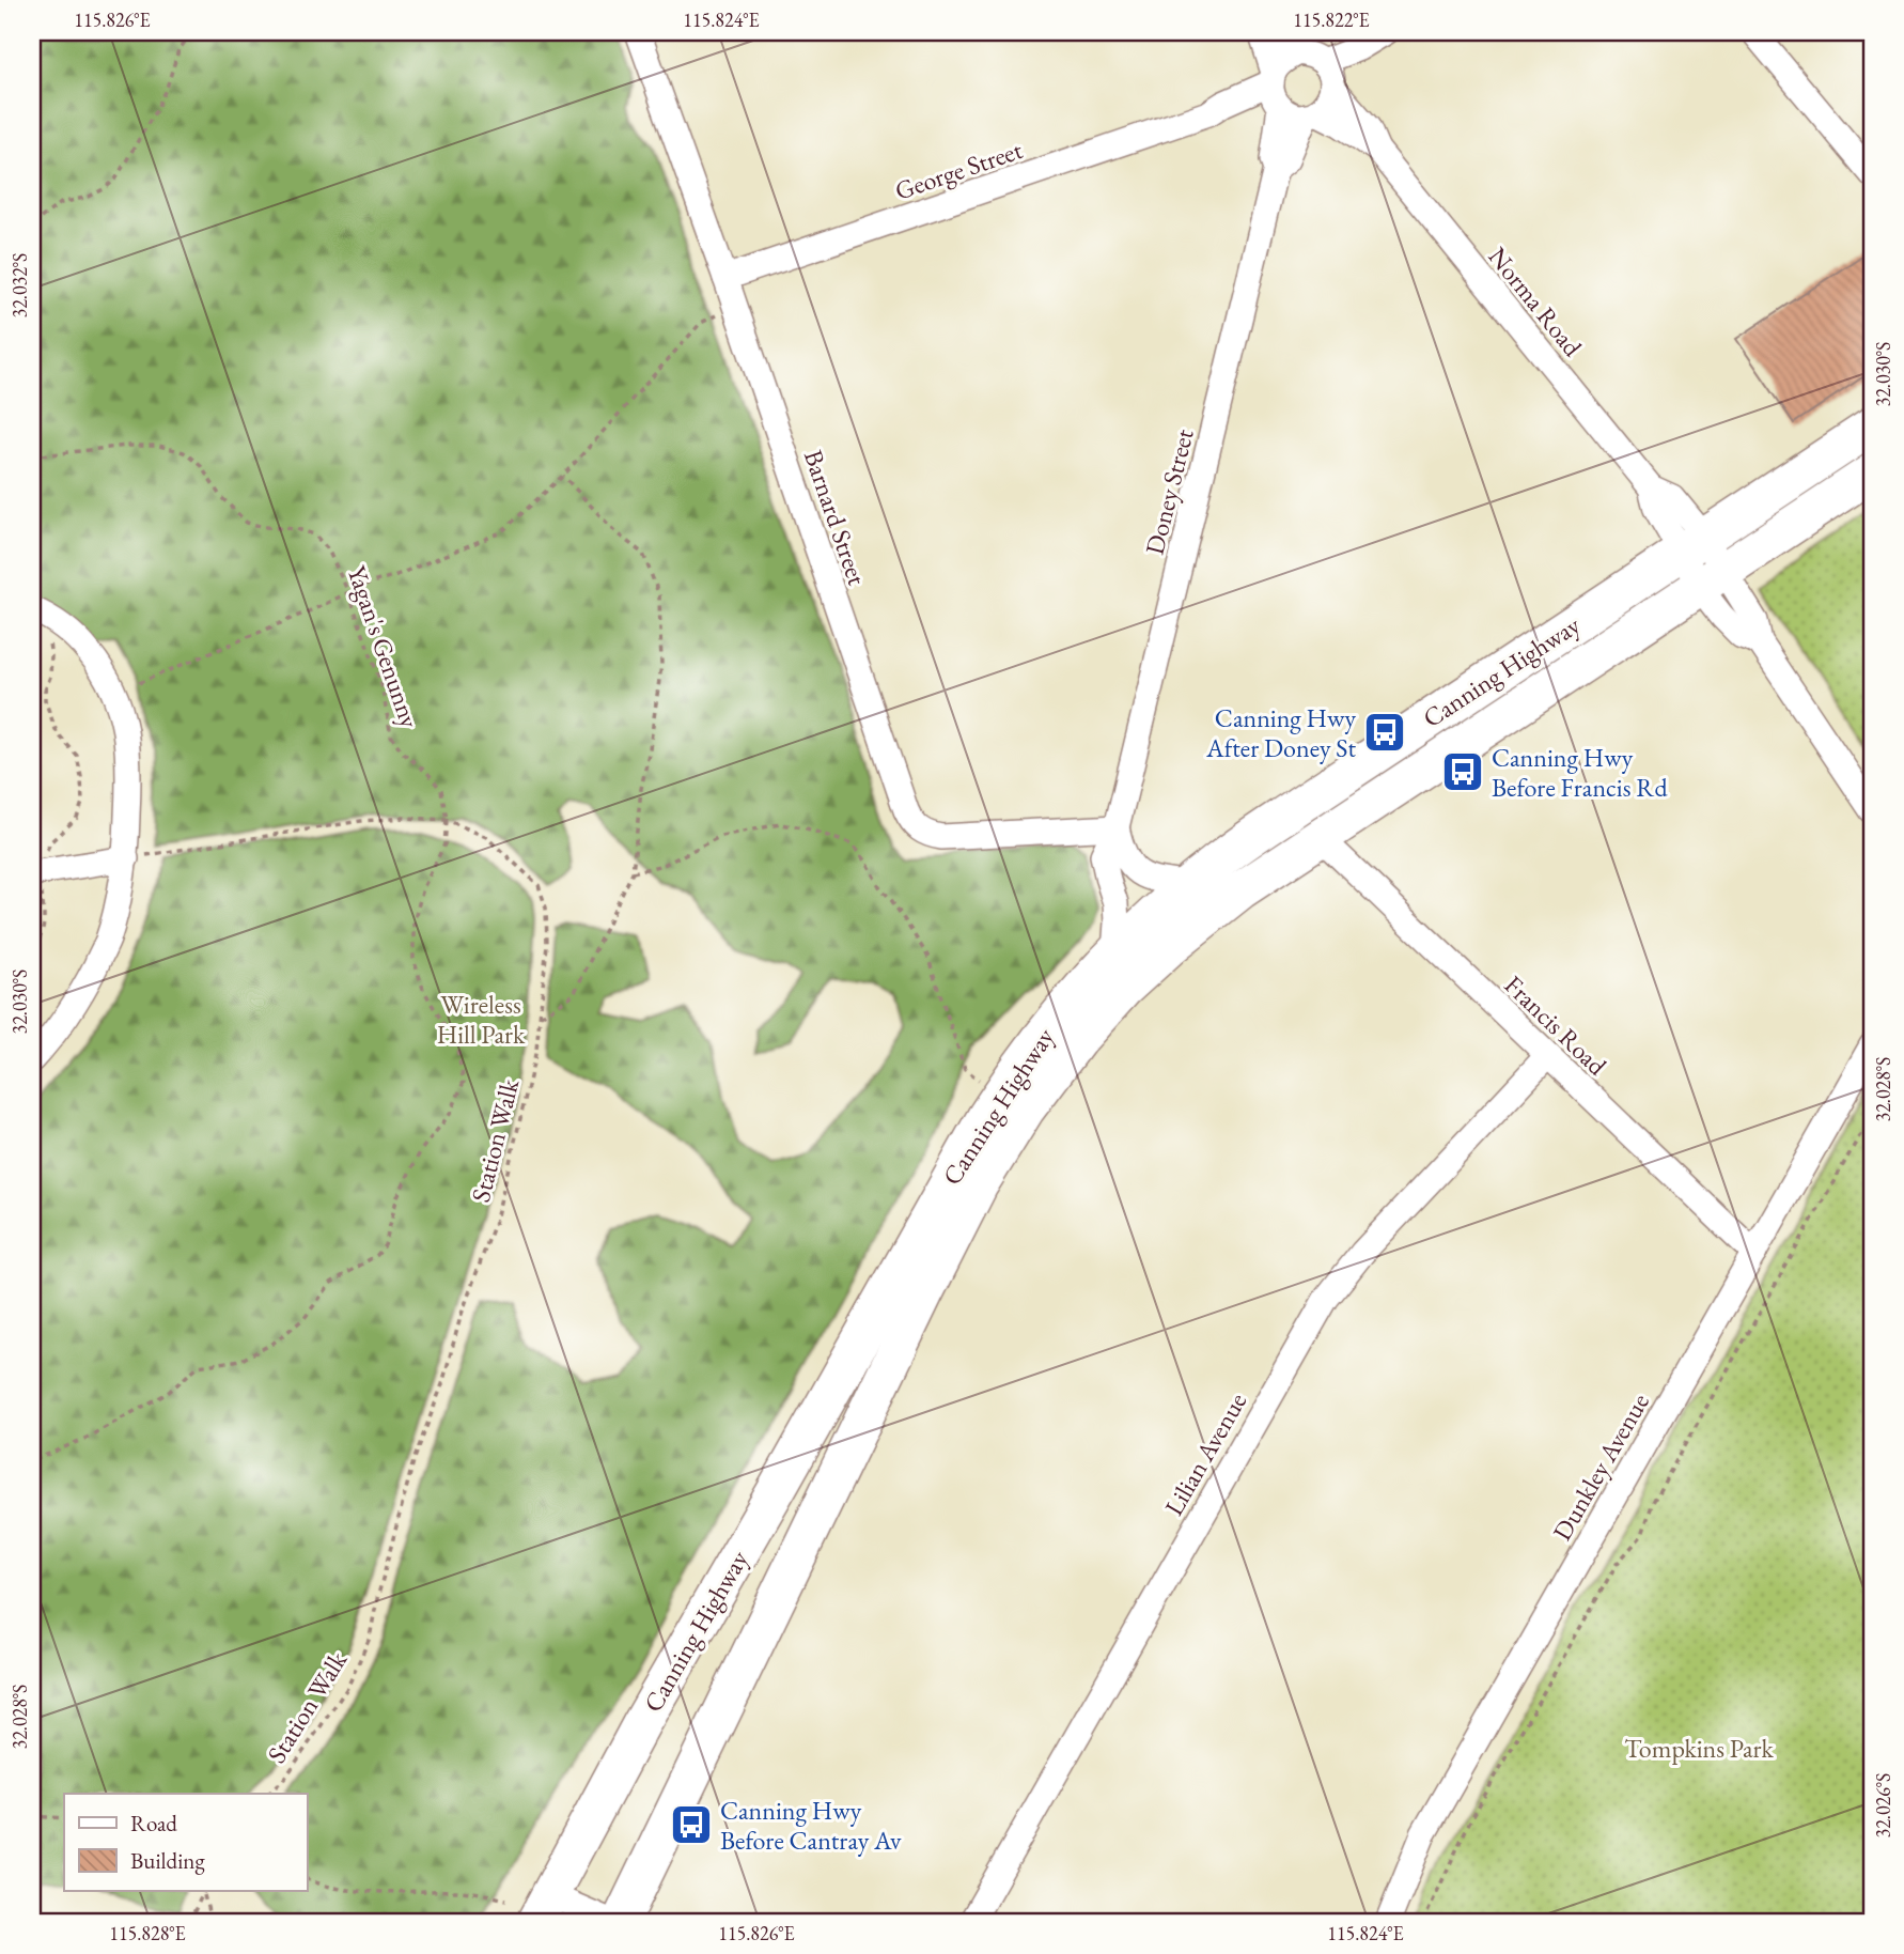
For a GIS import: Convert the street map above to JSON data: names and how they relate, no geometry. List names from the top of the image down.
{
  "streets": {
    "highway": ["Canning Highway"],
    "street": [
      "George Street",
      "Norma Road",
      "Doney Street",
      "Barnard Street",
      "Francis Road",
      "Lilian Avenue",
      "Dunkley Avenue"
    ],
    "path": ["Yagan's Genunny", "Station Walk"]
  },
  "crossings": [
    ["George Street", "Norma Road"],
    ["George Street", "Doney Street"],
    ["George Street", "Barnard Street"],
    ["Norma Road", "Doney Street"],
    ["Norma Road", "Canning Highway"],
    ["Doney Street", "Barnard Street"],
    ["Doney Street", "Canning Highway"],
    ["Yagan's Genunny", "Station Walk"],
    ["Canning Highway", "Francis Road"],
    ["Francis Road", "Lilian Avenue"],
    ["Francis Road", "Dunkley Avenue"]
  ],
  "parks": ["Wireless Hill Park", "Tompkins Park"],
  "places": {
    "bus stop": ["Canning Hwy After Doney St", "Canning Hwy Before Francis Rd", "Canning Hwy Before Cantray Av"]
  },
  "legend": ["Road", "Building"],
  "coordinates": [
    "115.826°E",
    "115.824°E",
    "115.822°E",
    "32.032°S",
    "32.030°S",
    "32.028°S",
    "32.026°S",
    "115.828°E"
  ]
}
